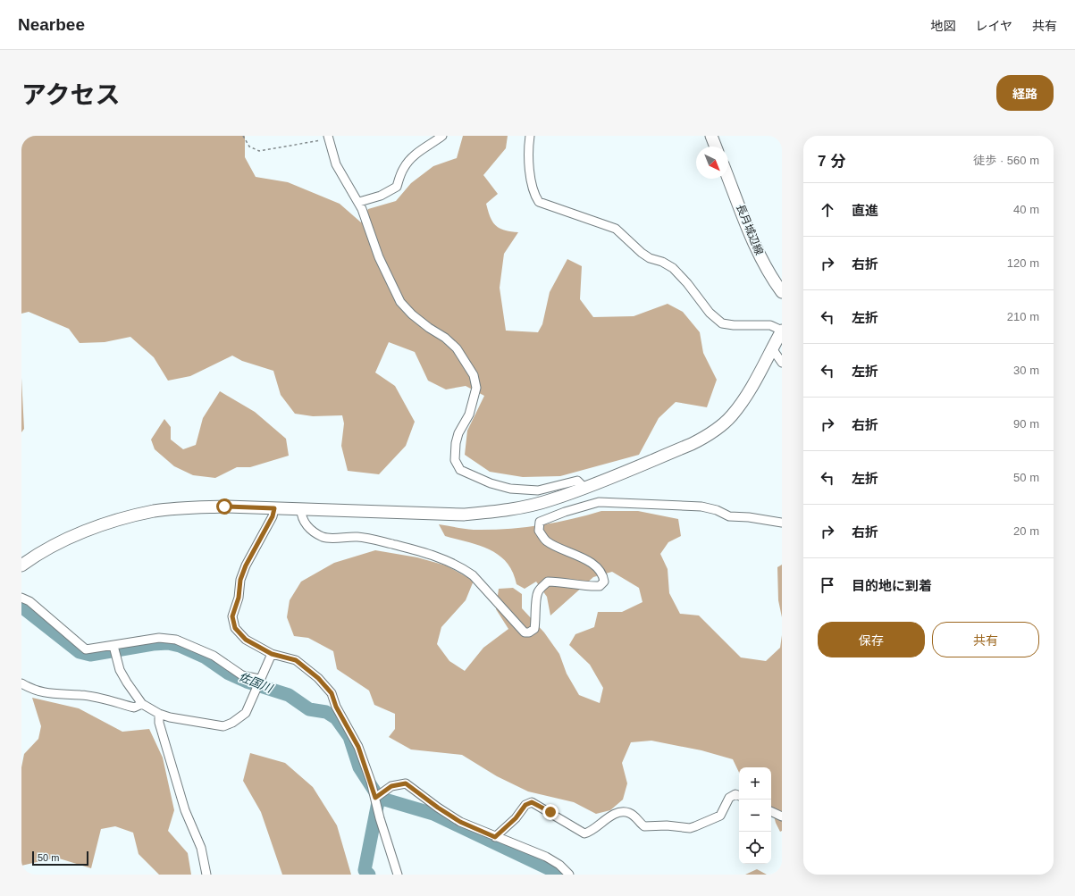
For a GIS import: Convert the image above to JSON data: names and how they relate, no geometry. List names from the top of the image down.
{
  "streets": {
    "street": ["長月城辺線"]
  },
  "water": ["佐国川"],
  "scale_bar": "50 m",
  "north": "bottom right",
  "page": {
    "header": "Nearbee",
    "nav": ["地図", "レイヤ", "共有"],
    "title": "アクセス",
    "buttons": [
      "経路",
      ["保存", "共有"]
    ],
    "heading": ["7 分", "徒歩 · 560 m"],
    "list": [
      ["直進", "40 m"],
      ["右折", "120 m"],
      ["左折", "210 m"],
      ["左折", "30 m"],
      ["右折", "90 m"],
      ["左折", "50 m"],
      ["右折", "20 m"],
      "目的地に到着"
    ],
    "map_buttons": ["+", "−"],
    "scale": "50 m"
  }
}
